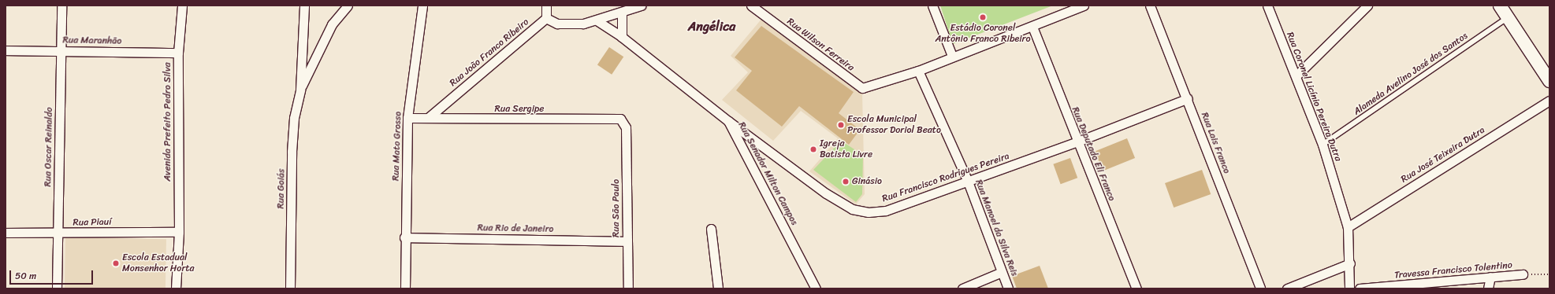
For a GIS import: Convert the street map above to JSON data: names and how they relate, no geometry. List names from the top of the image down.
{
  "streets": {
    "street": [
      "Rua Maranhão",
      "Rua Wilson Ferreira",
      "Rua João Franco Ribeiro",
      "Rua Coronel Licínio Pereira Dutra",
      "Rua Sergipe",
      "Avenida Prefeito Pedro Silva",
      "Rua Lais Franco",
      "Rua Mato Grosso",
      "Rua Oscar Reinaldo",
      "Rua Deputado Eli Franco",
      "Rua José Teixeira Dutra",
      "Rua Senador Milton Campos",
      "Rua Francisco Rodrigues Pereira",
      "Rua Goiás",
      "Rua São Paulo",
      "Rua Piauí",
      "Rua Manoel da Silva Reis",
      "Rua Rio de Janeiro",
      "Travessa Francisco Tolentino"
    ],
    "lane": ["Alameda Avelino José dos Santos"]
  },
  "crossings": [
    ["Rua Maranhão", "Avenida Prefeito Pedro Silva"],
    ["Rua Maranhão", "Rua Oscar Reinaldo"],
    ["Rua Wilson Ferreira", "Rua Manoel da Silva Reis"],
    ["Rua João Franco Ribeiro", "Rua Sergipe"],
    ["Alameda Avelino José dos Santos", "Rua Coronel Licínio Pereira Dutra"],
    ["Rua Coronel Licínio Pereira Dutra", "Rua José Teixeira Dutra"],
    ["Rua Sergipe", "Rua Mato Grosso"],
    ["Rua Sergipe", "Rua São Paulo"],
    ["Avenida Prefeito Pedro Silva", "Rua Piauí"],
    ["Rua Lais Franco", "Rua Francisco Rodrigues Pereira"],
    ["Rua Mato Grosso", "Rua Rio de Janeiro"],
    ["Rua Oscar Reinaldo", "Rua Piauí"],
    ["Rua Deputado Eli Franco", "Rua Francisco Rodrigues Pereira"],
    ["Rua Senador Milton Campos", "Rua Francisco Rodrigues Pereira"],
    ["Rua Francisco Rodrigues Pereira", "Rua Manoel da Silva Reis"],
    ["Rua São Paulo", "Rua Rio de Janeiro"]
  ],
  "districts": ["Angélica"],
  "places": [
    "Estádio Coronel Antônio Franco Ribeiro",
    "Escola Municipal Professor Doriol Beato",
    "Igreja Batista Livre",
    "Ginásio",
    "Escola Estadual Monsenhor Horta"
  ],
  "scale_bar": "50 m"
}
